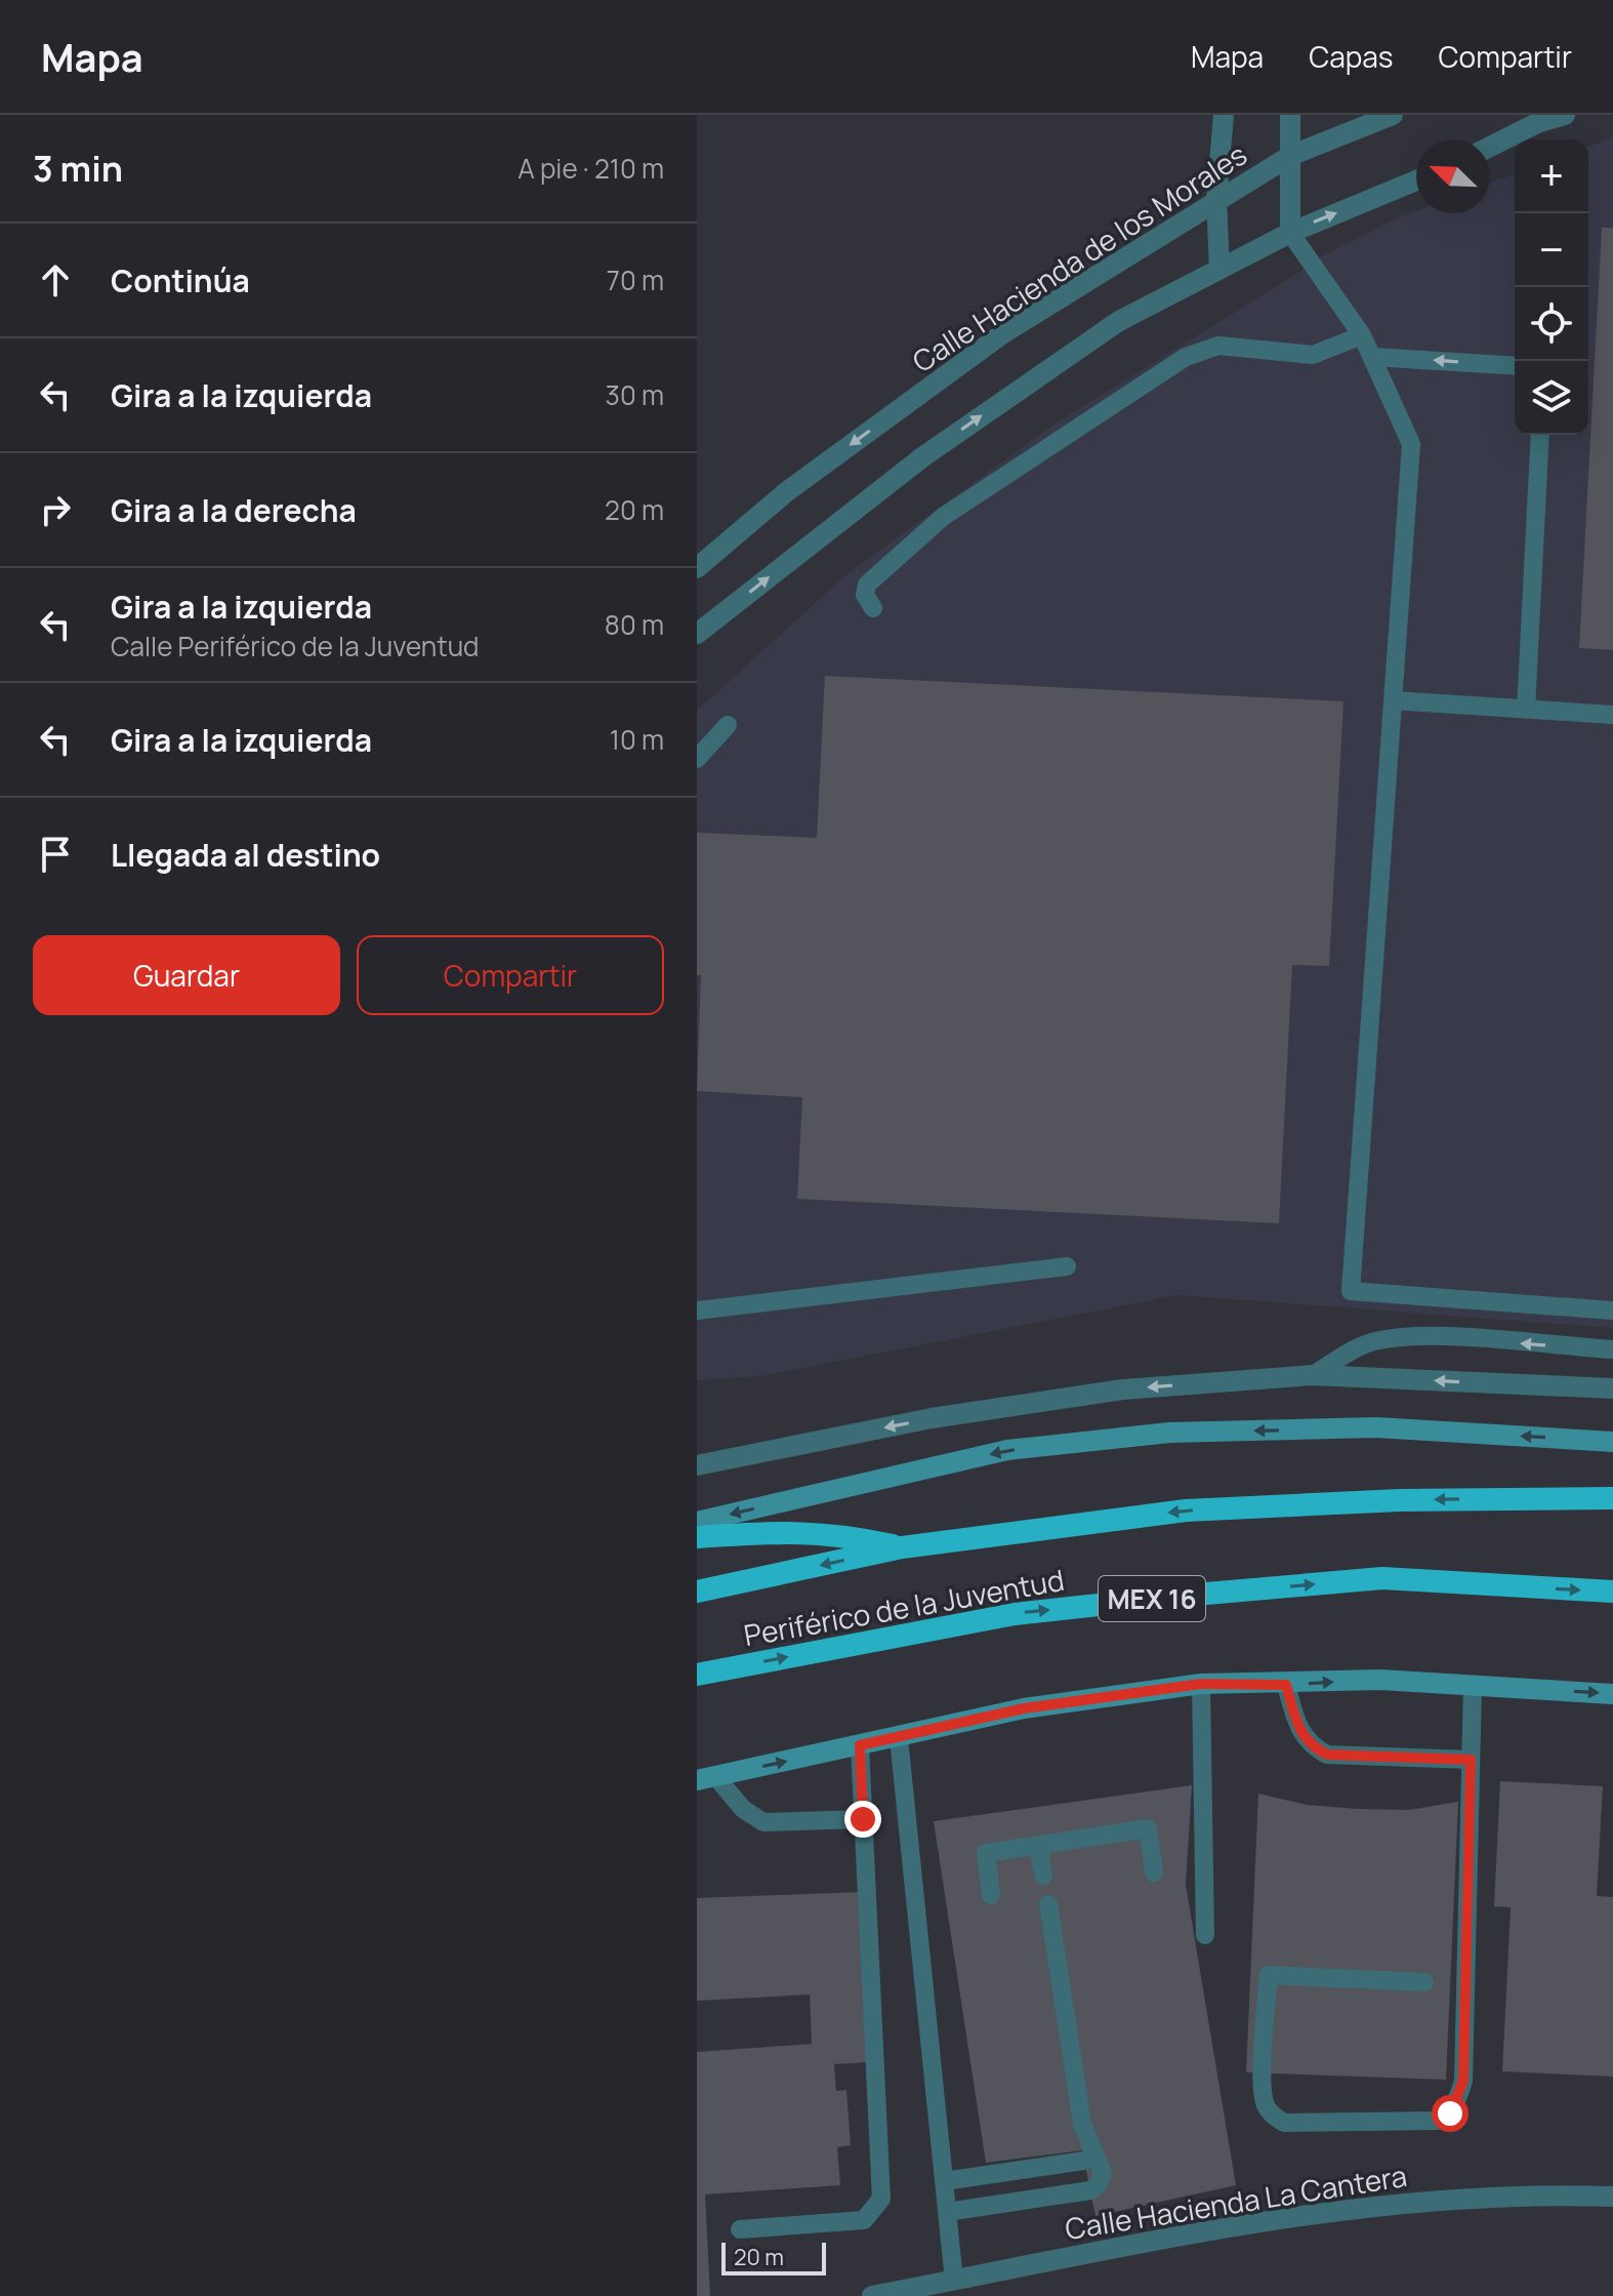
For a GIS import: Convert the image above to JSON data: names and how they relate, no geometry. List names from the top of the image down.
{
  "streets": {
    "highway": ["MEX 16", "Periférico de la Juventud"],
    "street": ["Calle Hacienda de los Morales", "Calle Hacienda La Cantera"]
  },
  "scale_bar": "20 m",
  "north": "top left",
  "page": {
    "header": "Mapa",
    "nav": ["Mapa", "Capas", "Compartir"],
    "heading": ["3 min", "A pie · 210 m"],
    "map_buttons": ["+", "−"],
    "list": [
      ["Continúa", "70 m"],
      ["Gira a la izquierda", "30 m"],
      ["Gira a la derecha", "20 m"],
      ["Gira a la izquierda", "Calle Periférico de la Juventud", "80 m"],
      ["Gira a la izquierda", "10 m"],
      "Llegada al destino"
    ],
    "buttons": ["Guardar", "Compartir"],
    "scale": "20 m"
  }
}
